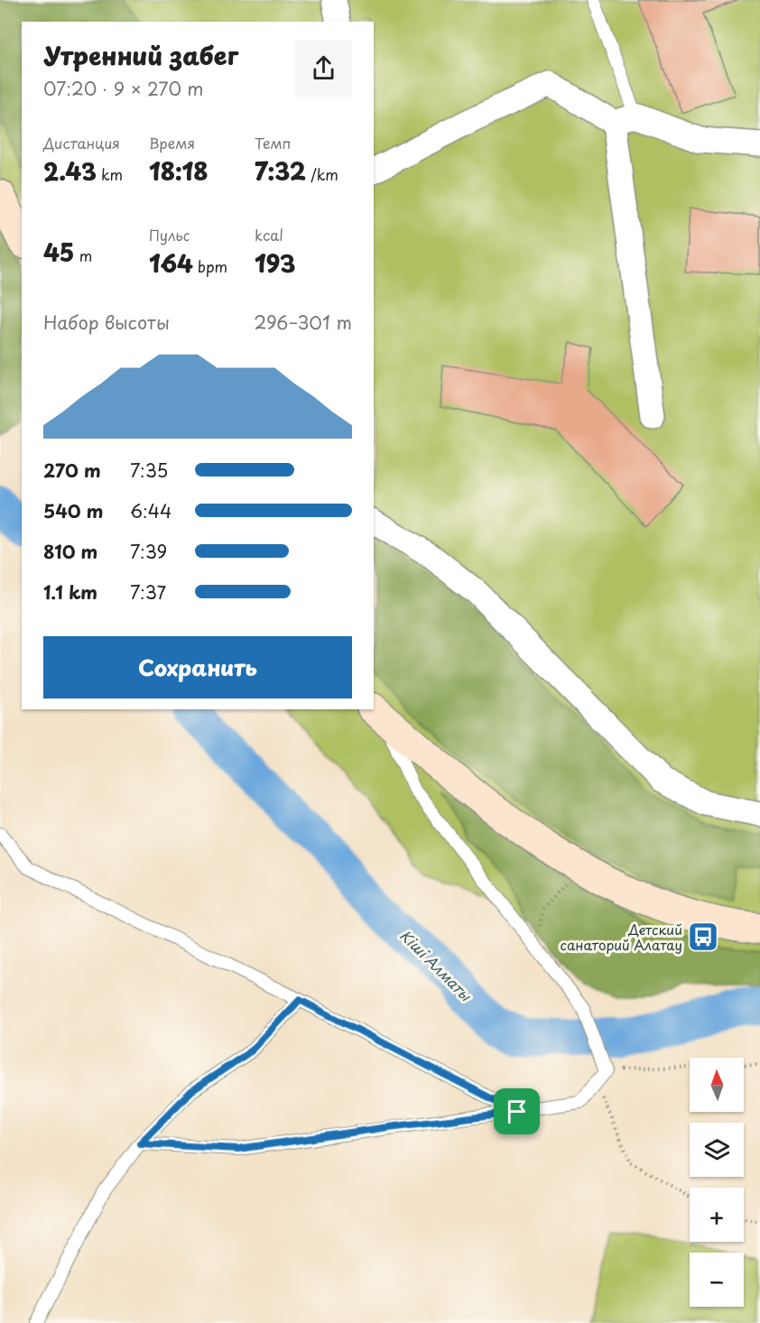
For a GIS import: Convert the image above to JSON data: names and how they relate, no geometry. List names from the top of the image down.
{
  "water": ["Кіші Алматы"],
  "places": {
    "bus stop": ["Детский санаторий Алатау"]
  },
  "north": "top",
  "page": {
    "heading": ["Утренний забег", "07:20 · 9 × 270 m"],
    "stats": [
      ["Дистанция", "2.43 km"],
      ["Время", "18:18"],
      ["Темп", "7:32 /km"],
      ["45 m"],
      ["Пульс", "164 bpm"],
      ["kcal", "193"]
    ],
    "chart": ["Набор высоты", "296–301 m"],
    "list": [
      {
        "name": "270 m",
        "note": "7:35"
      },
      {
        "name": "540 m",
        "note": "6:44"
      },
      {
        "name": "810 m",
        "note": "7:39"
      },
      {
        "name": "1.1 km",
        "note": "7:37"
      }
    ],
    "buttons": "Сохранить",
    "map_buttons": ["+", "−"]
  }
}
